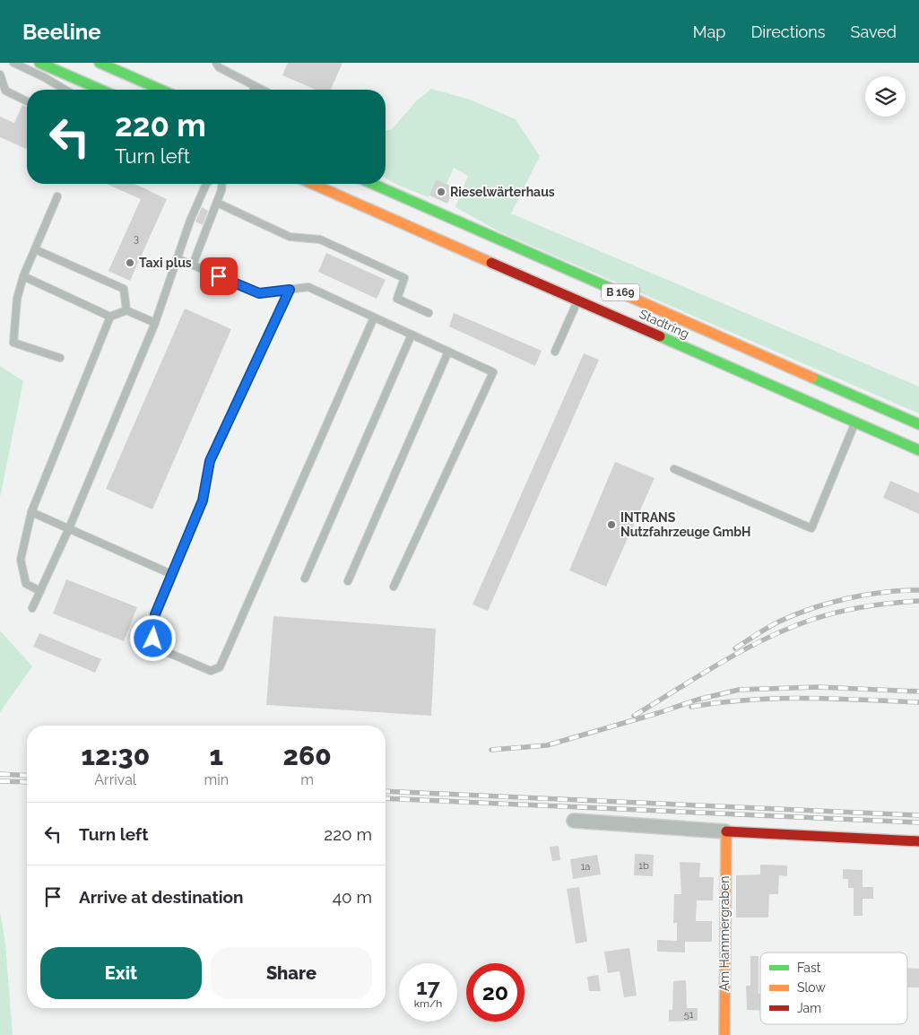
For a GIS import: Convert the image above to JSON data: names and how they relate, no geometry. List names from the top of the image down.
{
  "streets": {
    "main road": ["B 169", "Stadtring", "Am Hammergraben"]
  },
  "places": ["Rieselwärterhaus", "Taxi plus", "INTRANS Nutzfahrzeuge GmbH"],
  "house_numbers": [
    "3",
    "1b",
    "1a",
    "51"
  ],
  "legend": ["Fast", "Slow", "Jam"],
  "page": {
    "header": "Beeline",
    "nav": ["Map", "Directions", "Saved"],
    "turn": ["220 m", "Turn left"],
    "eta": [
      "12:30",
      "Arrival",
      "1",
      "min",
      "260",
      "m"
    ],
    "list": [
      {
        "name": "Turn left",
        "value": "220 m"
      },
      {
        "name": "Arrive at destination",
        "value": "40 m"
      }
    ],
    "buttons": ["Exit", "Share"],
    "speed": "17 km/h",
    "limit": "20"
  }
}
